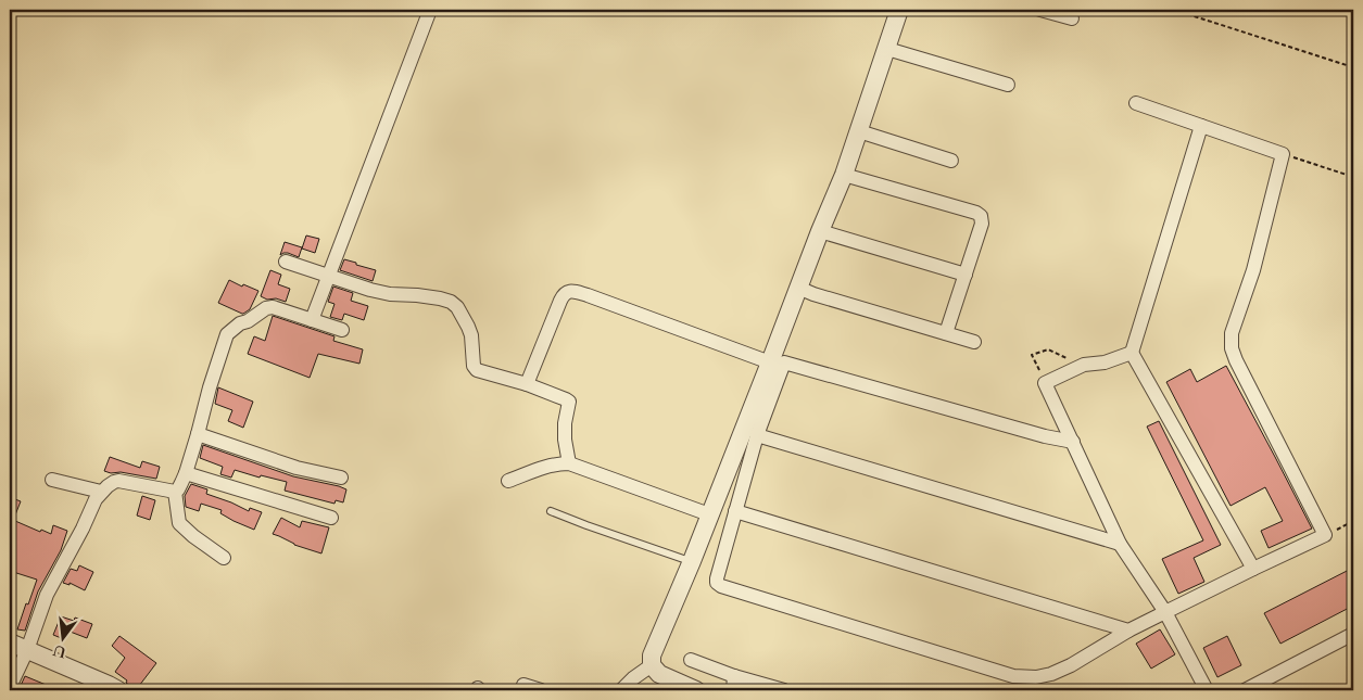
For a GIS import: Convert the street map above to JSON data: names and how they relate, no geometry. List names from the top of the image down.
{
  "north": "bottom"
}
